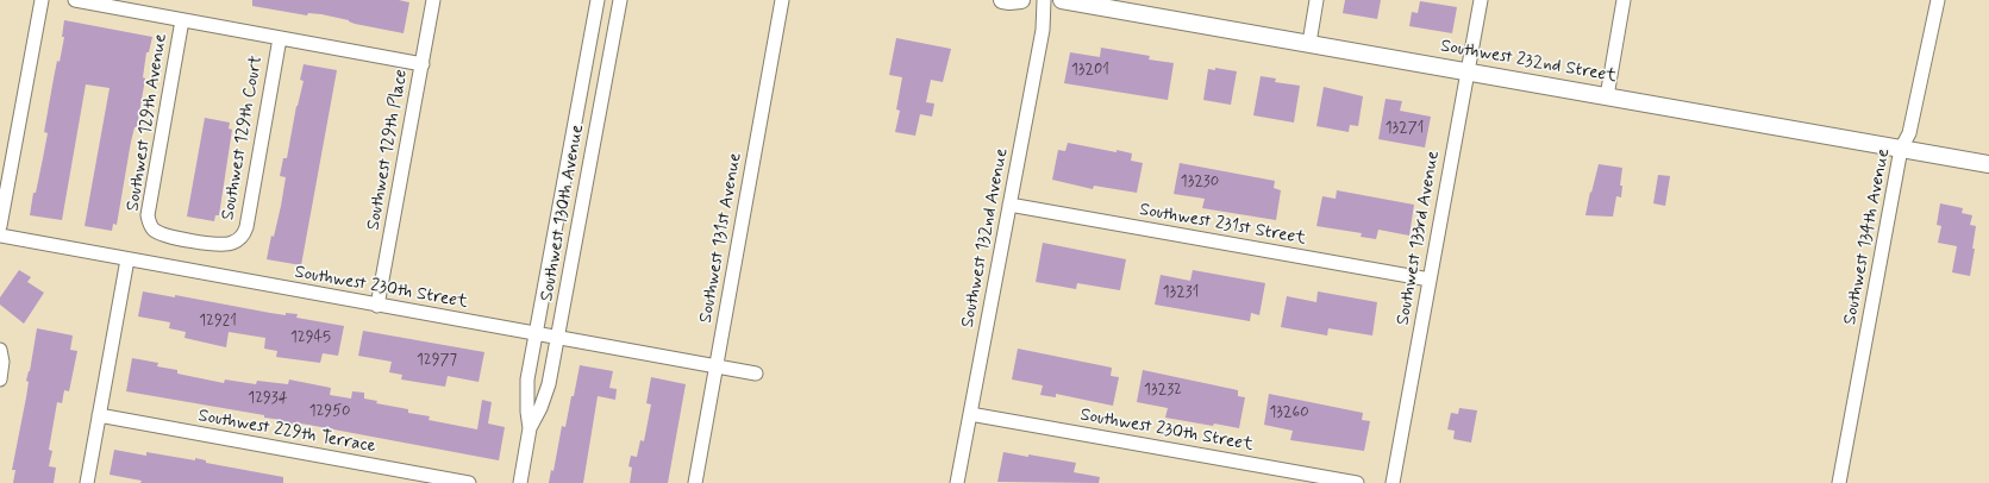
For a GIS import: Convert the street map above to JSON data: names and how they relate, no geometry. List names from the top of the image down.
{
  "streets": {
    "street": [
      "Southwest 232nd Street",
      "Southwest 129th Avenue",
      "Southwest 129th Court",
      "Southwest 129th Place",
      "Southwest 130th Avenue",
      "Southwest 231st Street",
      "Southwest 134th Avenue",
      "Southwest 131st Avenue",
      "Southwest 132nd Avenue",
      "Southwest 133rd Avenue",
      "Southwest 230th Street",
      "Southwest 229th Terrace"
    ]
  },
  "crossings": [
    ["Southwest 232nd Street", "Southwest 134th Avenue"],
    ["Southwest 232nd Street", "Southwest 133rd Avenue"],
    ["Southwest 129th Avenue", "Southwest 129th Court"],
    ["Southwest 129th Place", "Southwest 230th Street"],
    ["Southwest 130th Avenue", "Southwest 230th Street"],
    ["Southwest 231st Street", "Southwest 132nd Avenue"],
    ["Southwest 231st Street", "Southwest 133rd Avenue"],
    ["Southwest 131st Avenue", "Southwest 230th Street"],
    ["Southwest 132nd Avenue", "Southwest 230th Street"]
  ],
  "house_numbers": [
    "13201",
    "13271",
    "13230",
    "13231",
    "12921",
    "12945",
    "12977",
    "13232",
    "12934",
    "12950",
    "13260"
  ]
}
